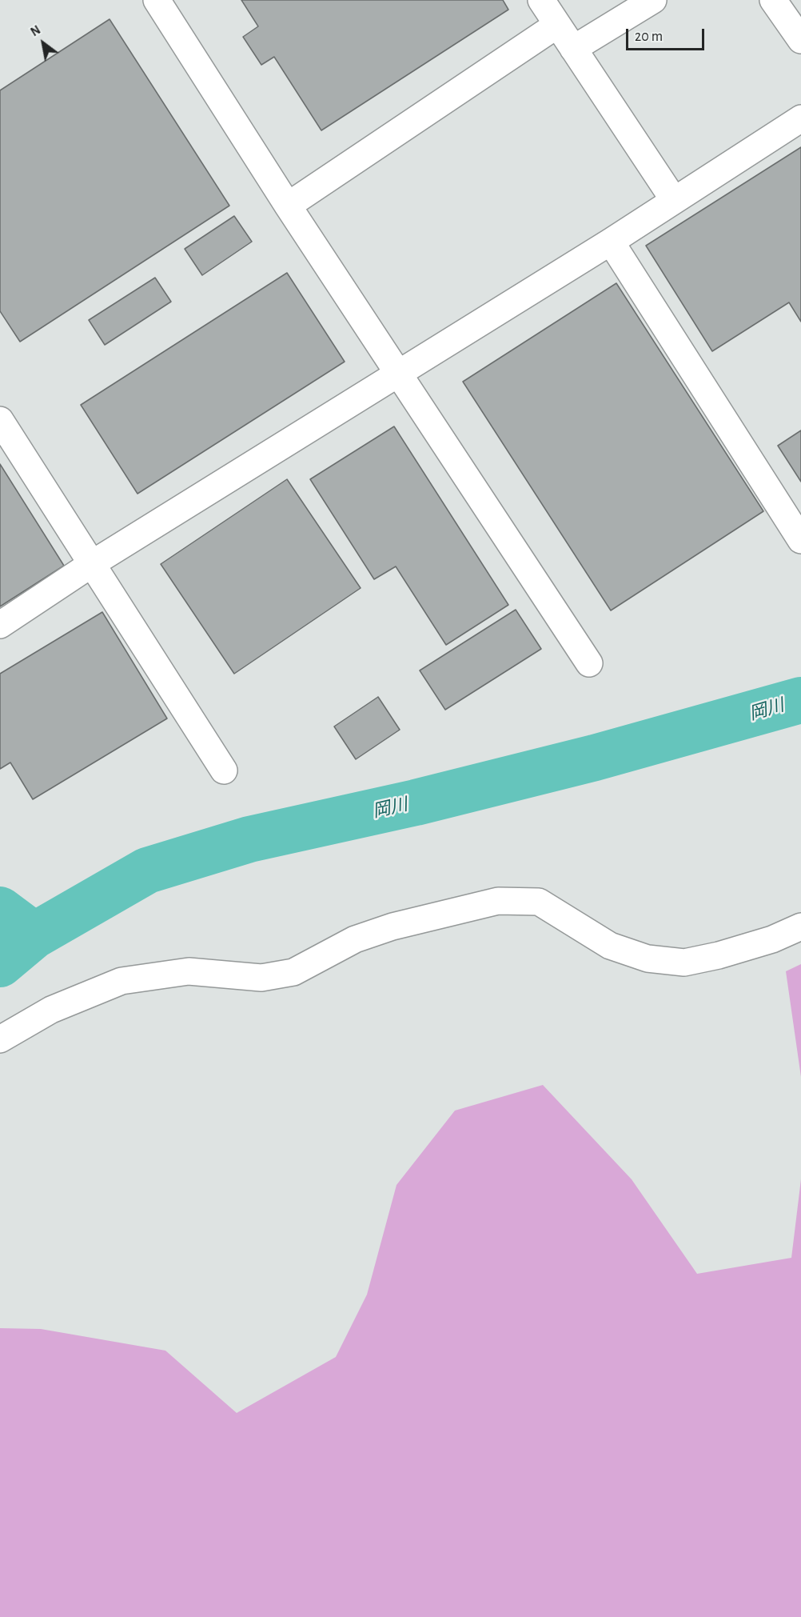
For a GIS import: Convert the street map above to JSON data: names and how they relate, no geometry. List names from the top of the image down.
{
  "water": ["岡川"],
  "scale_bar": "20 m",
  "north": "top left"
}
